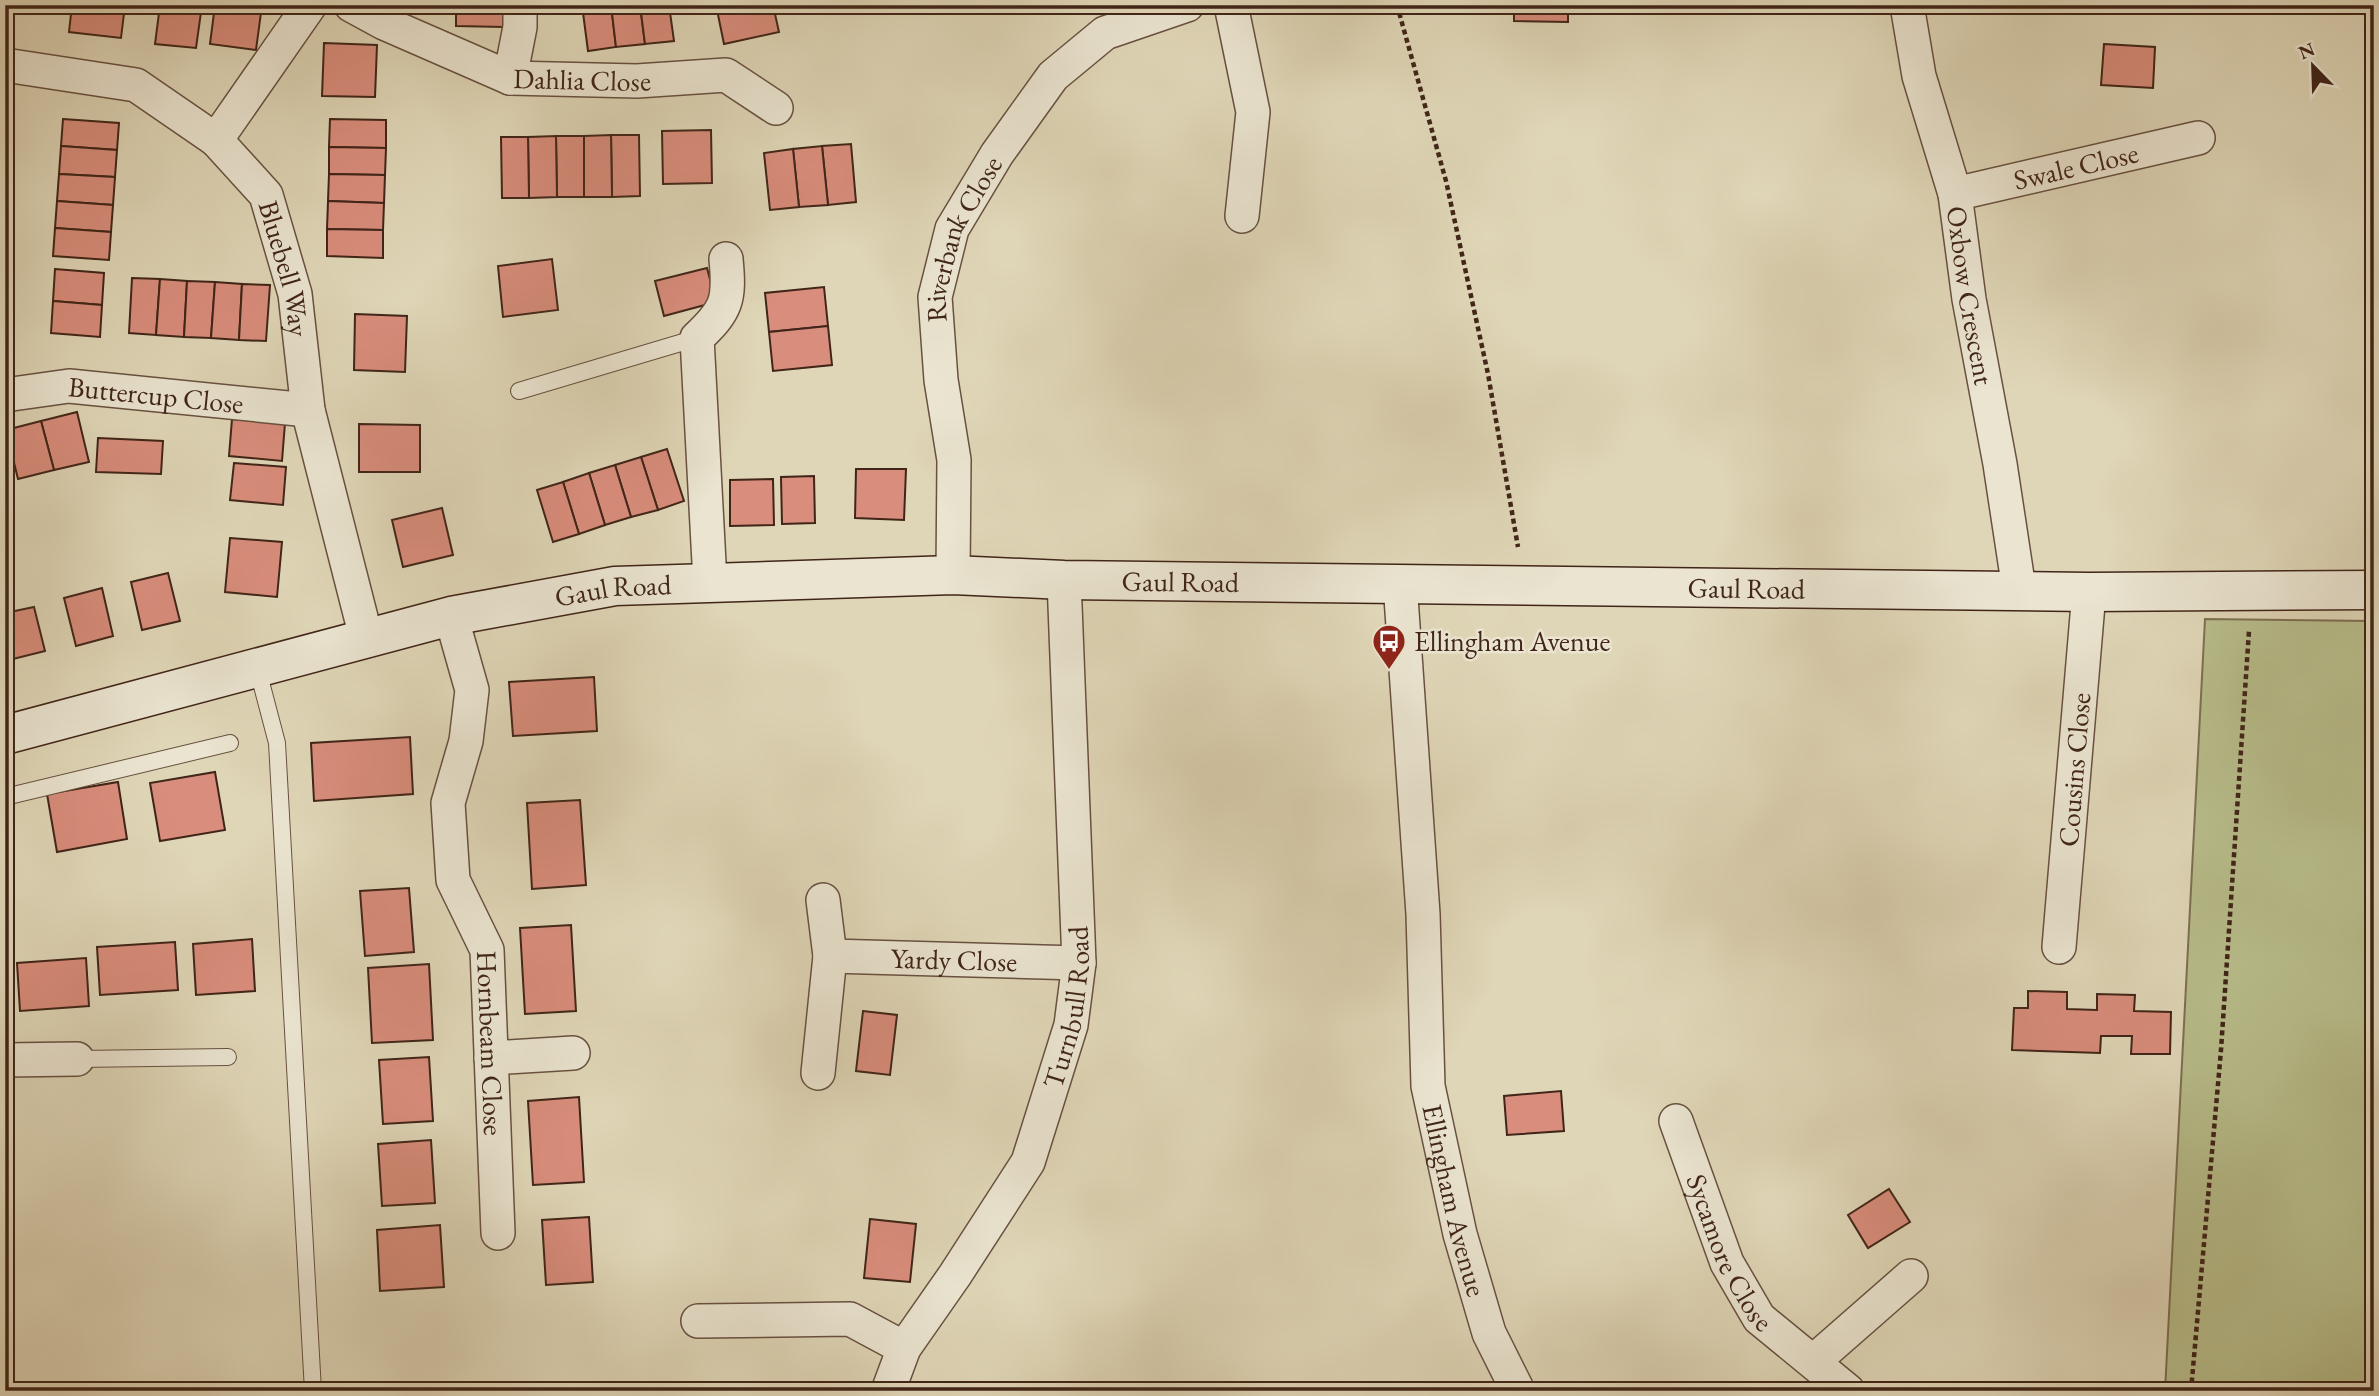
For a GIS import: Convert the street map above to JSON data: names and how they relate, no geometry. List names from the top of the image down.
{
  "streets": {
    "street": [
      "Dahlia Close",
      "Swale Close",
      "Riverbank Close",
      "Bluebell Way",
      "Oxbow Crescent",
      "Buttercup Close",
      "Gaul Road",
      "Cousins Close",
      "Yardy Close",
      "Turnbull Road",
      "Hornbeam Close",
      "Ellingham Avenue",
      "Sycamore Close"
    ]
  },
  "crossings": [
    ["Swale Close", "Oxbow Crescent"],
    ["Riverbank Close", "Gaul Road"],
    ["Bluebell Way", "Buttercup Close"],
    ["Bluebell Way", "Gaul Road"],
    ["Oxbow Crescent", "Gaul Road"],
    ["Gaul Road", "Cousins Close"],
    ["Gaul Road", "Turnbull Road"],
    ["Gaul Road", "Hornbeam Close"],
    ["Gaul Road", "Ellingham Avenue"],
    ["Yardy Close", "Turnbull Road"]
  ],
  "places": {
    "bus stop": ["Ellingham Avenue"]
  },
  "north": "top left"
}
